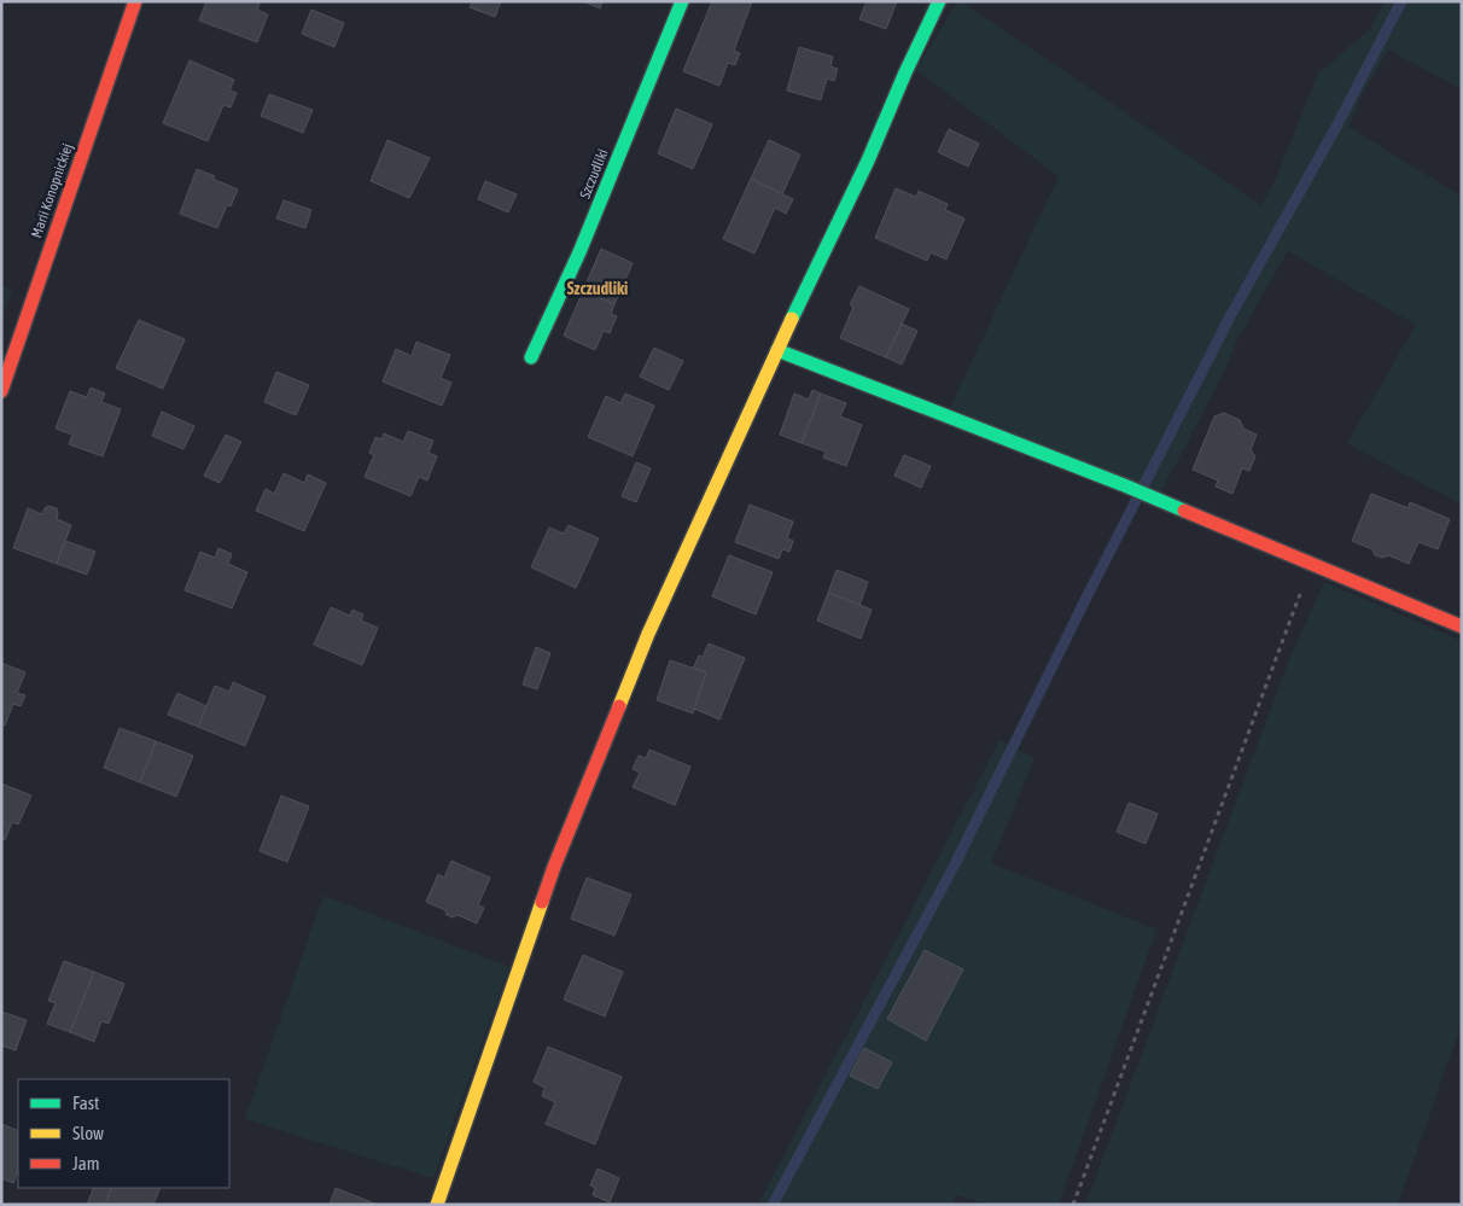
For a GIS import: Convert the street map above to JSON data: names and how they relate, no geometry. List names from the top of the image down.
{
  "streets": {
    "street": ["Szczudliki", "Marii Konopnickiej"]
  },
  "districts": ["Szczudliki"],
  "legend": ["Fast", "Slow", "Jam"]
}
